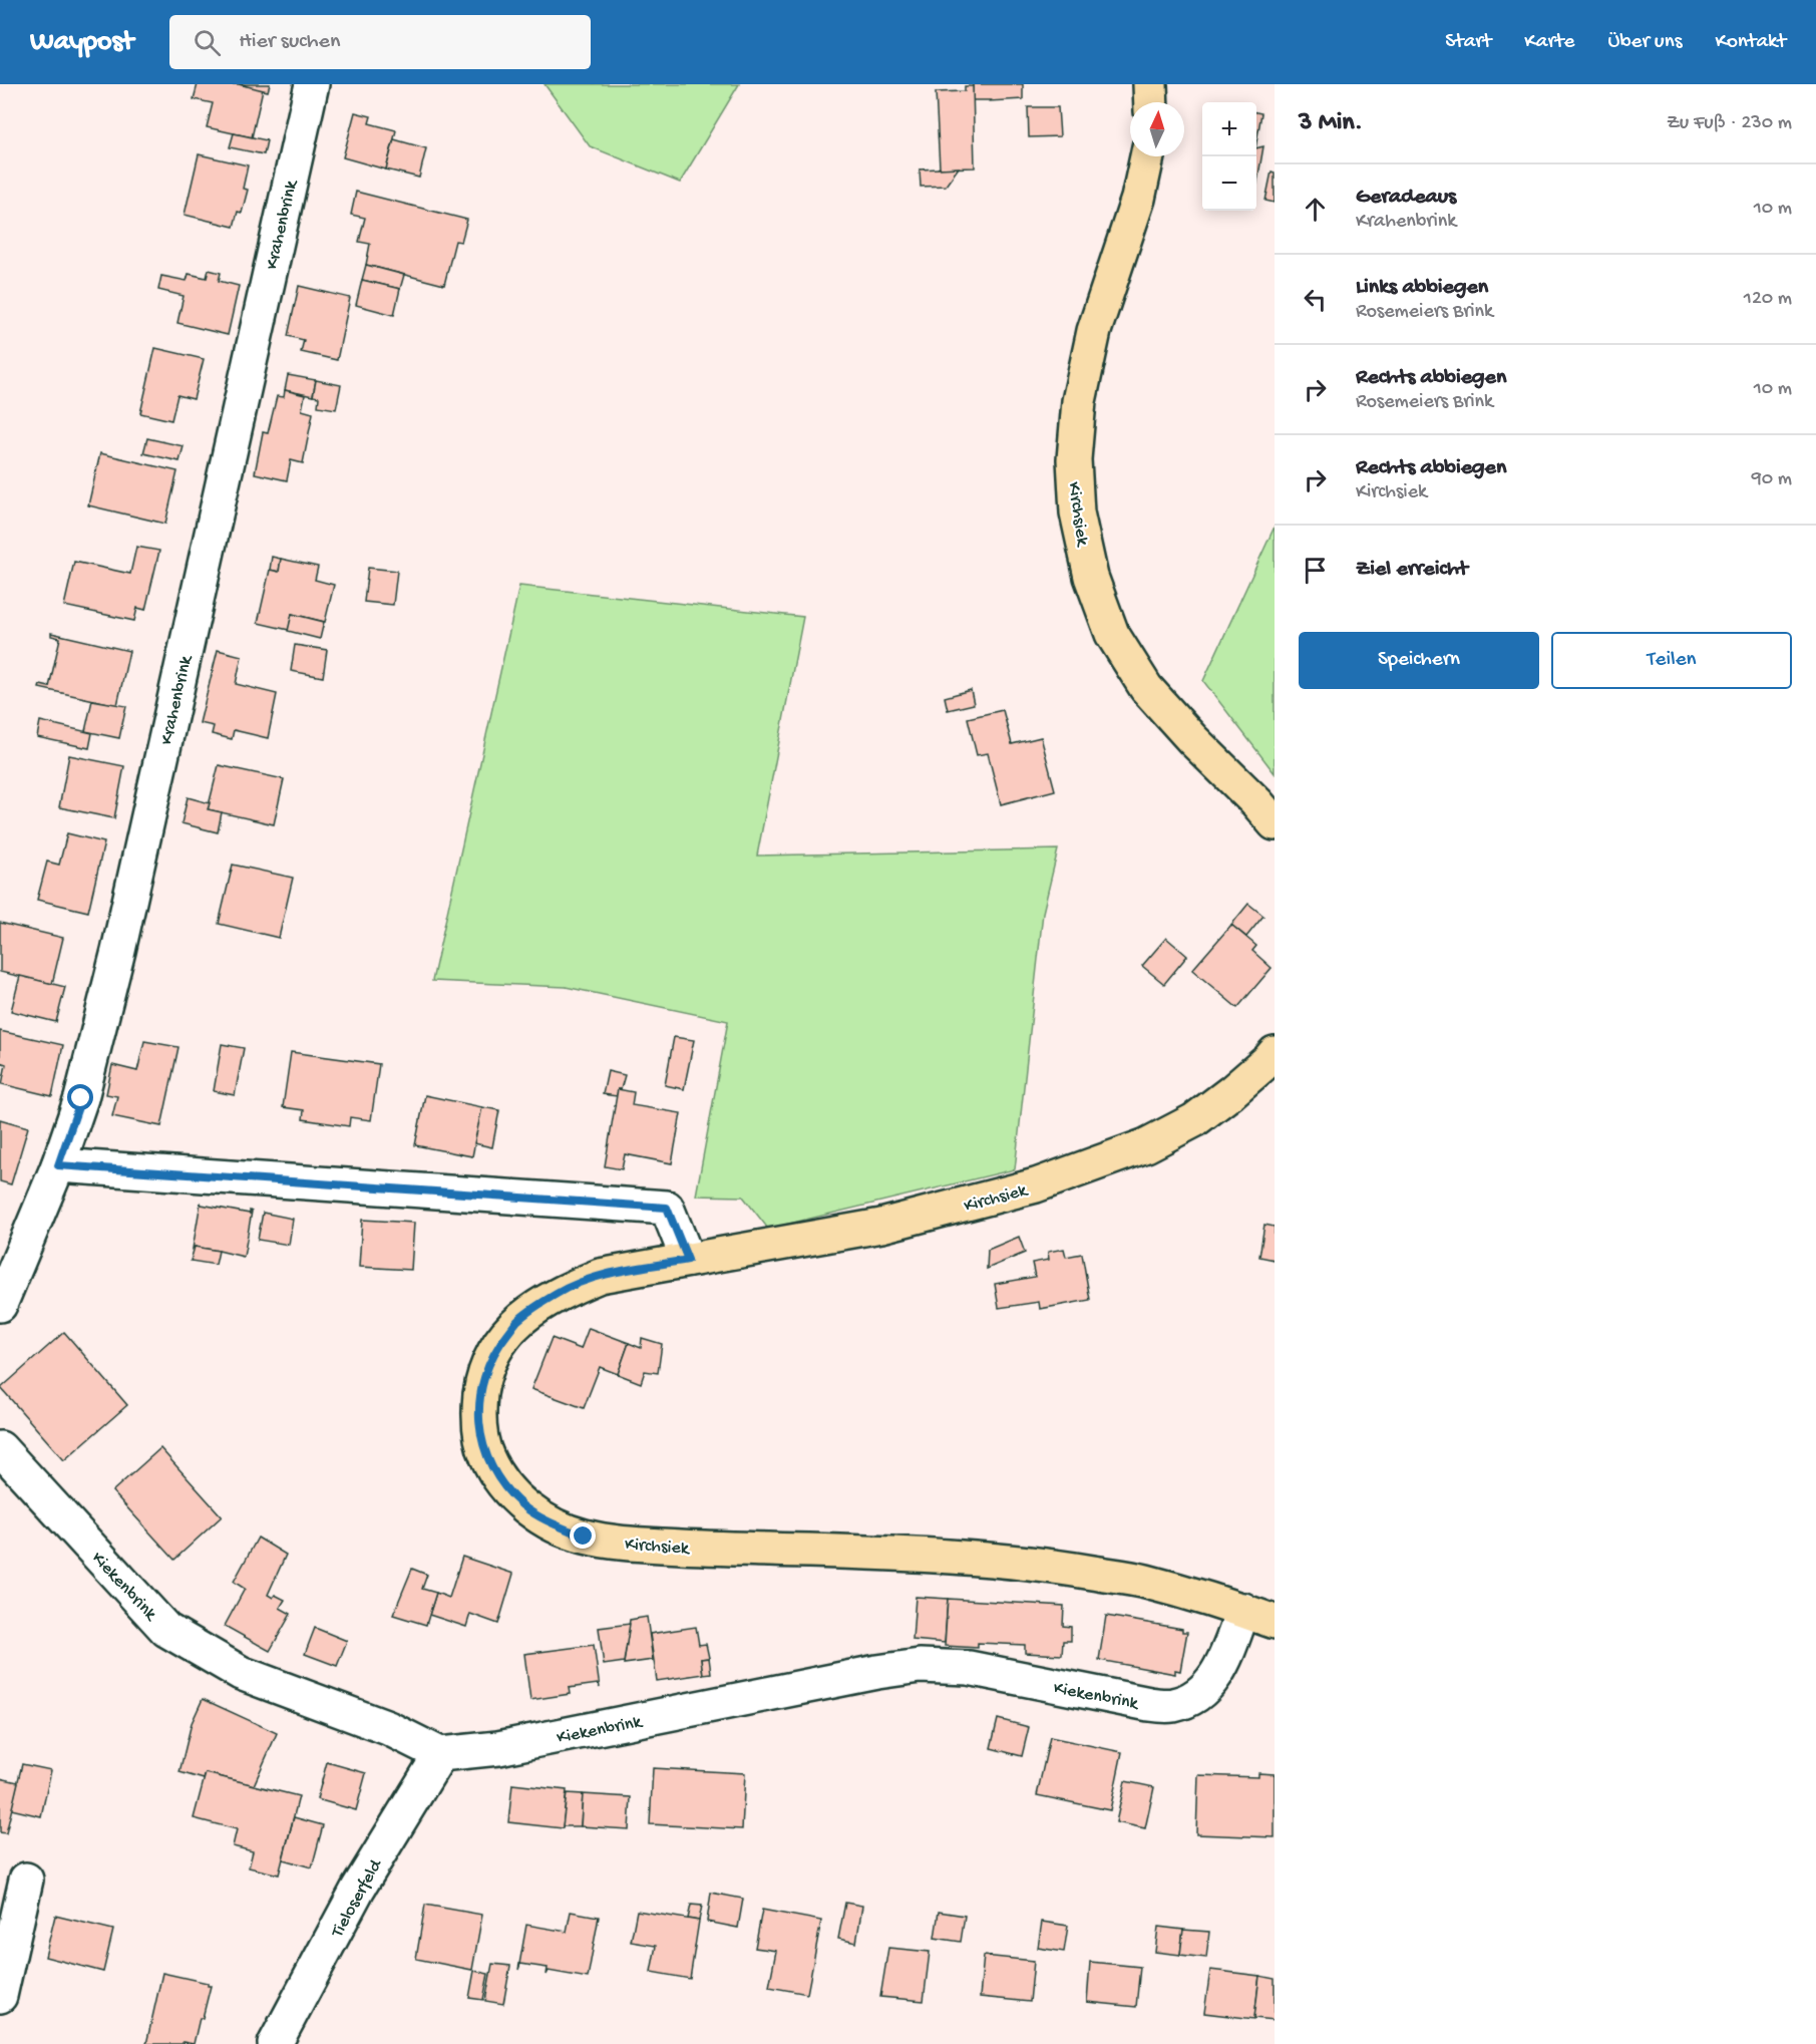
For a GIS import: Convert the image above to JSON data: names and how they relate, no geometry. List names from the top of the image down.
{
  "streets": {
    "main road": ["Kirchsiek"],
    "street": ["Krahenbrink", "Kiekenbrink", "Tieloserfeld"]
  },
  "crossings": [
    ["Kirchsiek", "Kiekenbrink"],
    ["Kiekenbrink", "Tieloserfeld"]
  ],
  "north": "top",
  "page": {
    "header": "Waypost",
    "search": "Hier suchen",
    "nav": [
      "Start",
      "Karte",
      "Über uns",
      "Kontakt"
    ],
    "heading": ["3 Min.", "Zu Fuß · 230 m"],
    "map_buttons": ["+", "−"],
    "list": [
      ["Geradeaus", "Krahenbrink", "10 m"],
      ["Links abbiegen", "Rosemeiers Brink", "120 m"],
      ["Rechts abbiegen", "Rosemeiers Brink", "10 m"],
      ["Rechts abbiegen", "Kirchsiek", "90 m"],
      "Ziel erreicht"
    ],
    "buttons": ["Speichern", "Teilen"]
  }
}
